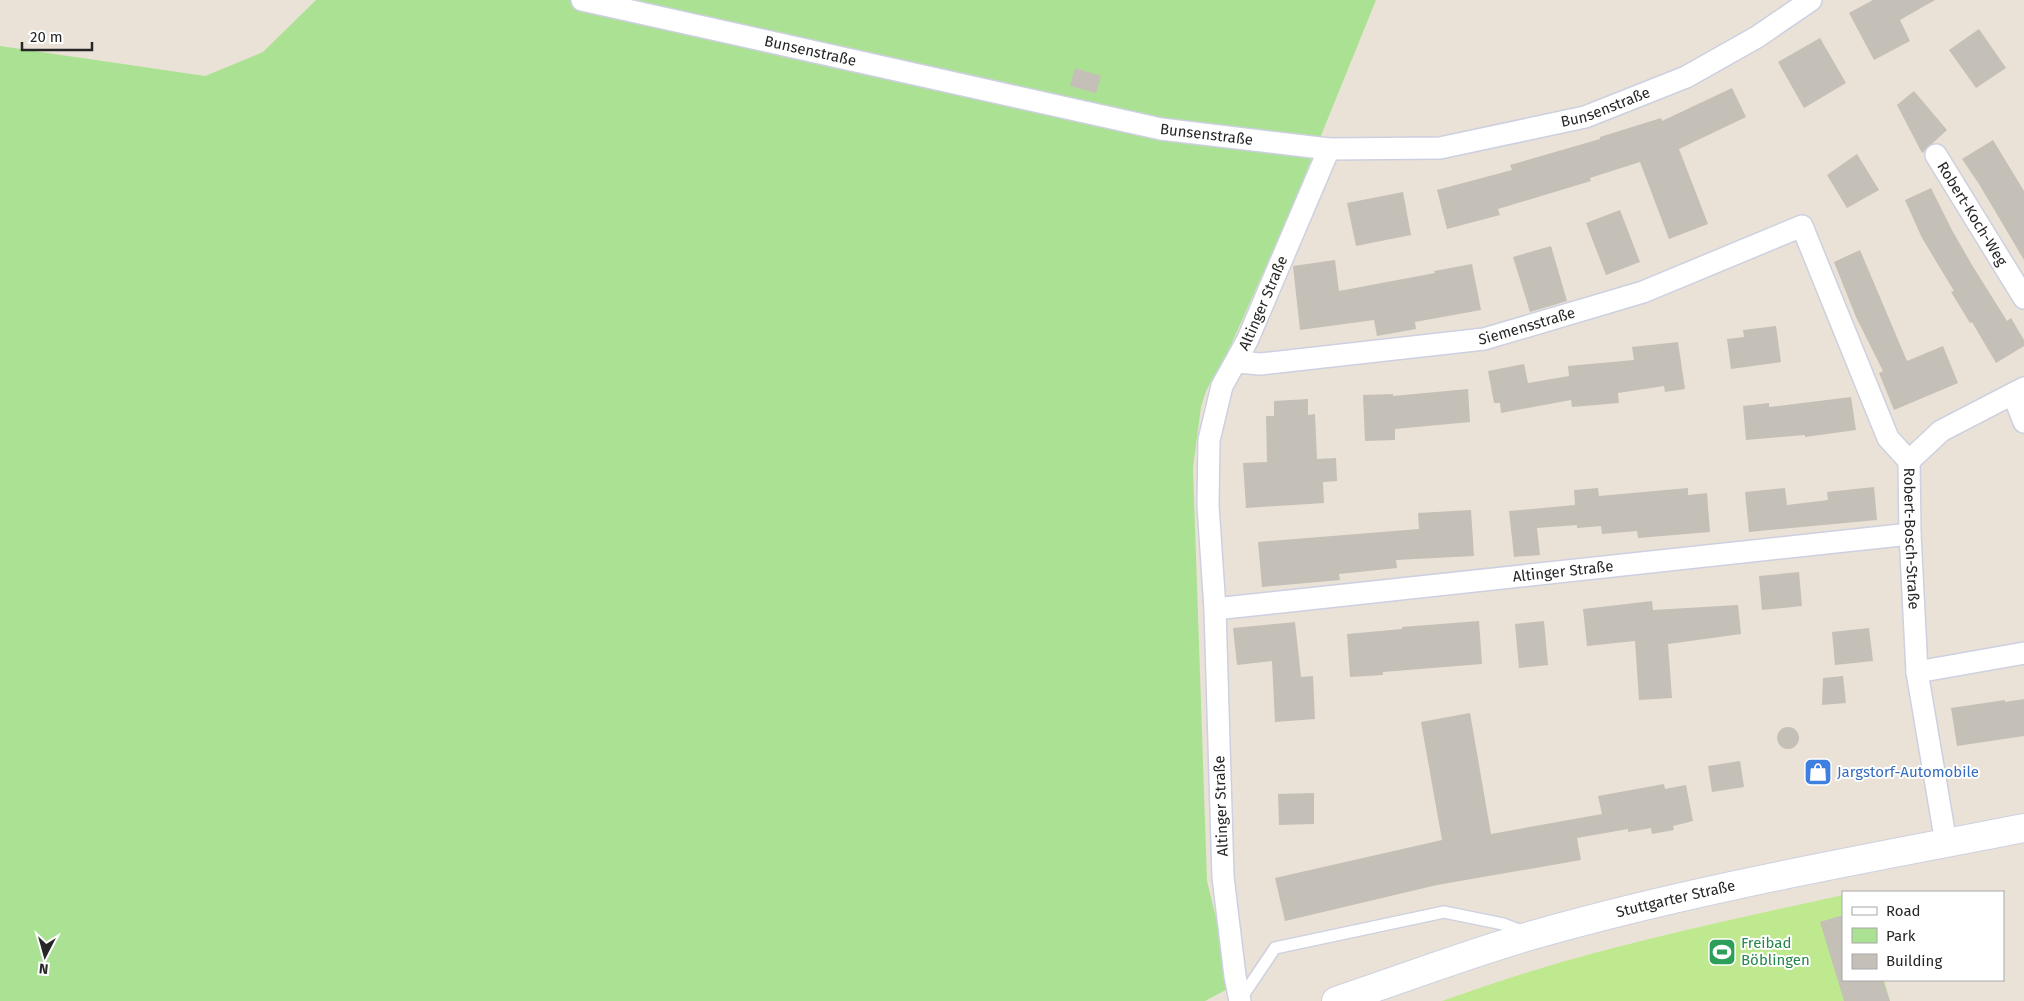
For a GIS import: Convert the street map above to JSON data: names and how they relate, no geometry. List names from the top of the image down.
{
  "streets": {
    "main road": ["Stuttgarter Straße"],
    "street": [
      "Bunsenstraße",
      "Robert-Koch-Weg",
      "Altinger Straße",
      "Siemensstraße",
      "Robert-Bosch-Straße"
    ]
  },
  "crossings": [
    ["Bunsenstraße", "Altinger Straße"],
    ["Altinger Straße", "Siemensstraße"],
    ["Altinger Straße", "Robert-Bosch-Straße"],
    ["Siemensstraße", "Robert-Bosch-Straße"],
    ["Robert-Bosch-Straße", "Stuttgarter Straße"]
  ],
  "places": {
    "shop": ["Jargstorf-Automobile"],
    "sports": ["Freibad Böblingen"]
  },
  "legend": ["Road", "Park", "Building"],
  "scale_bar": "20 m",
  "north": "bottom"
}
